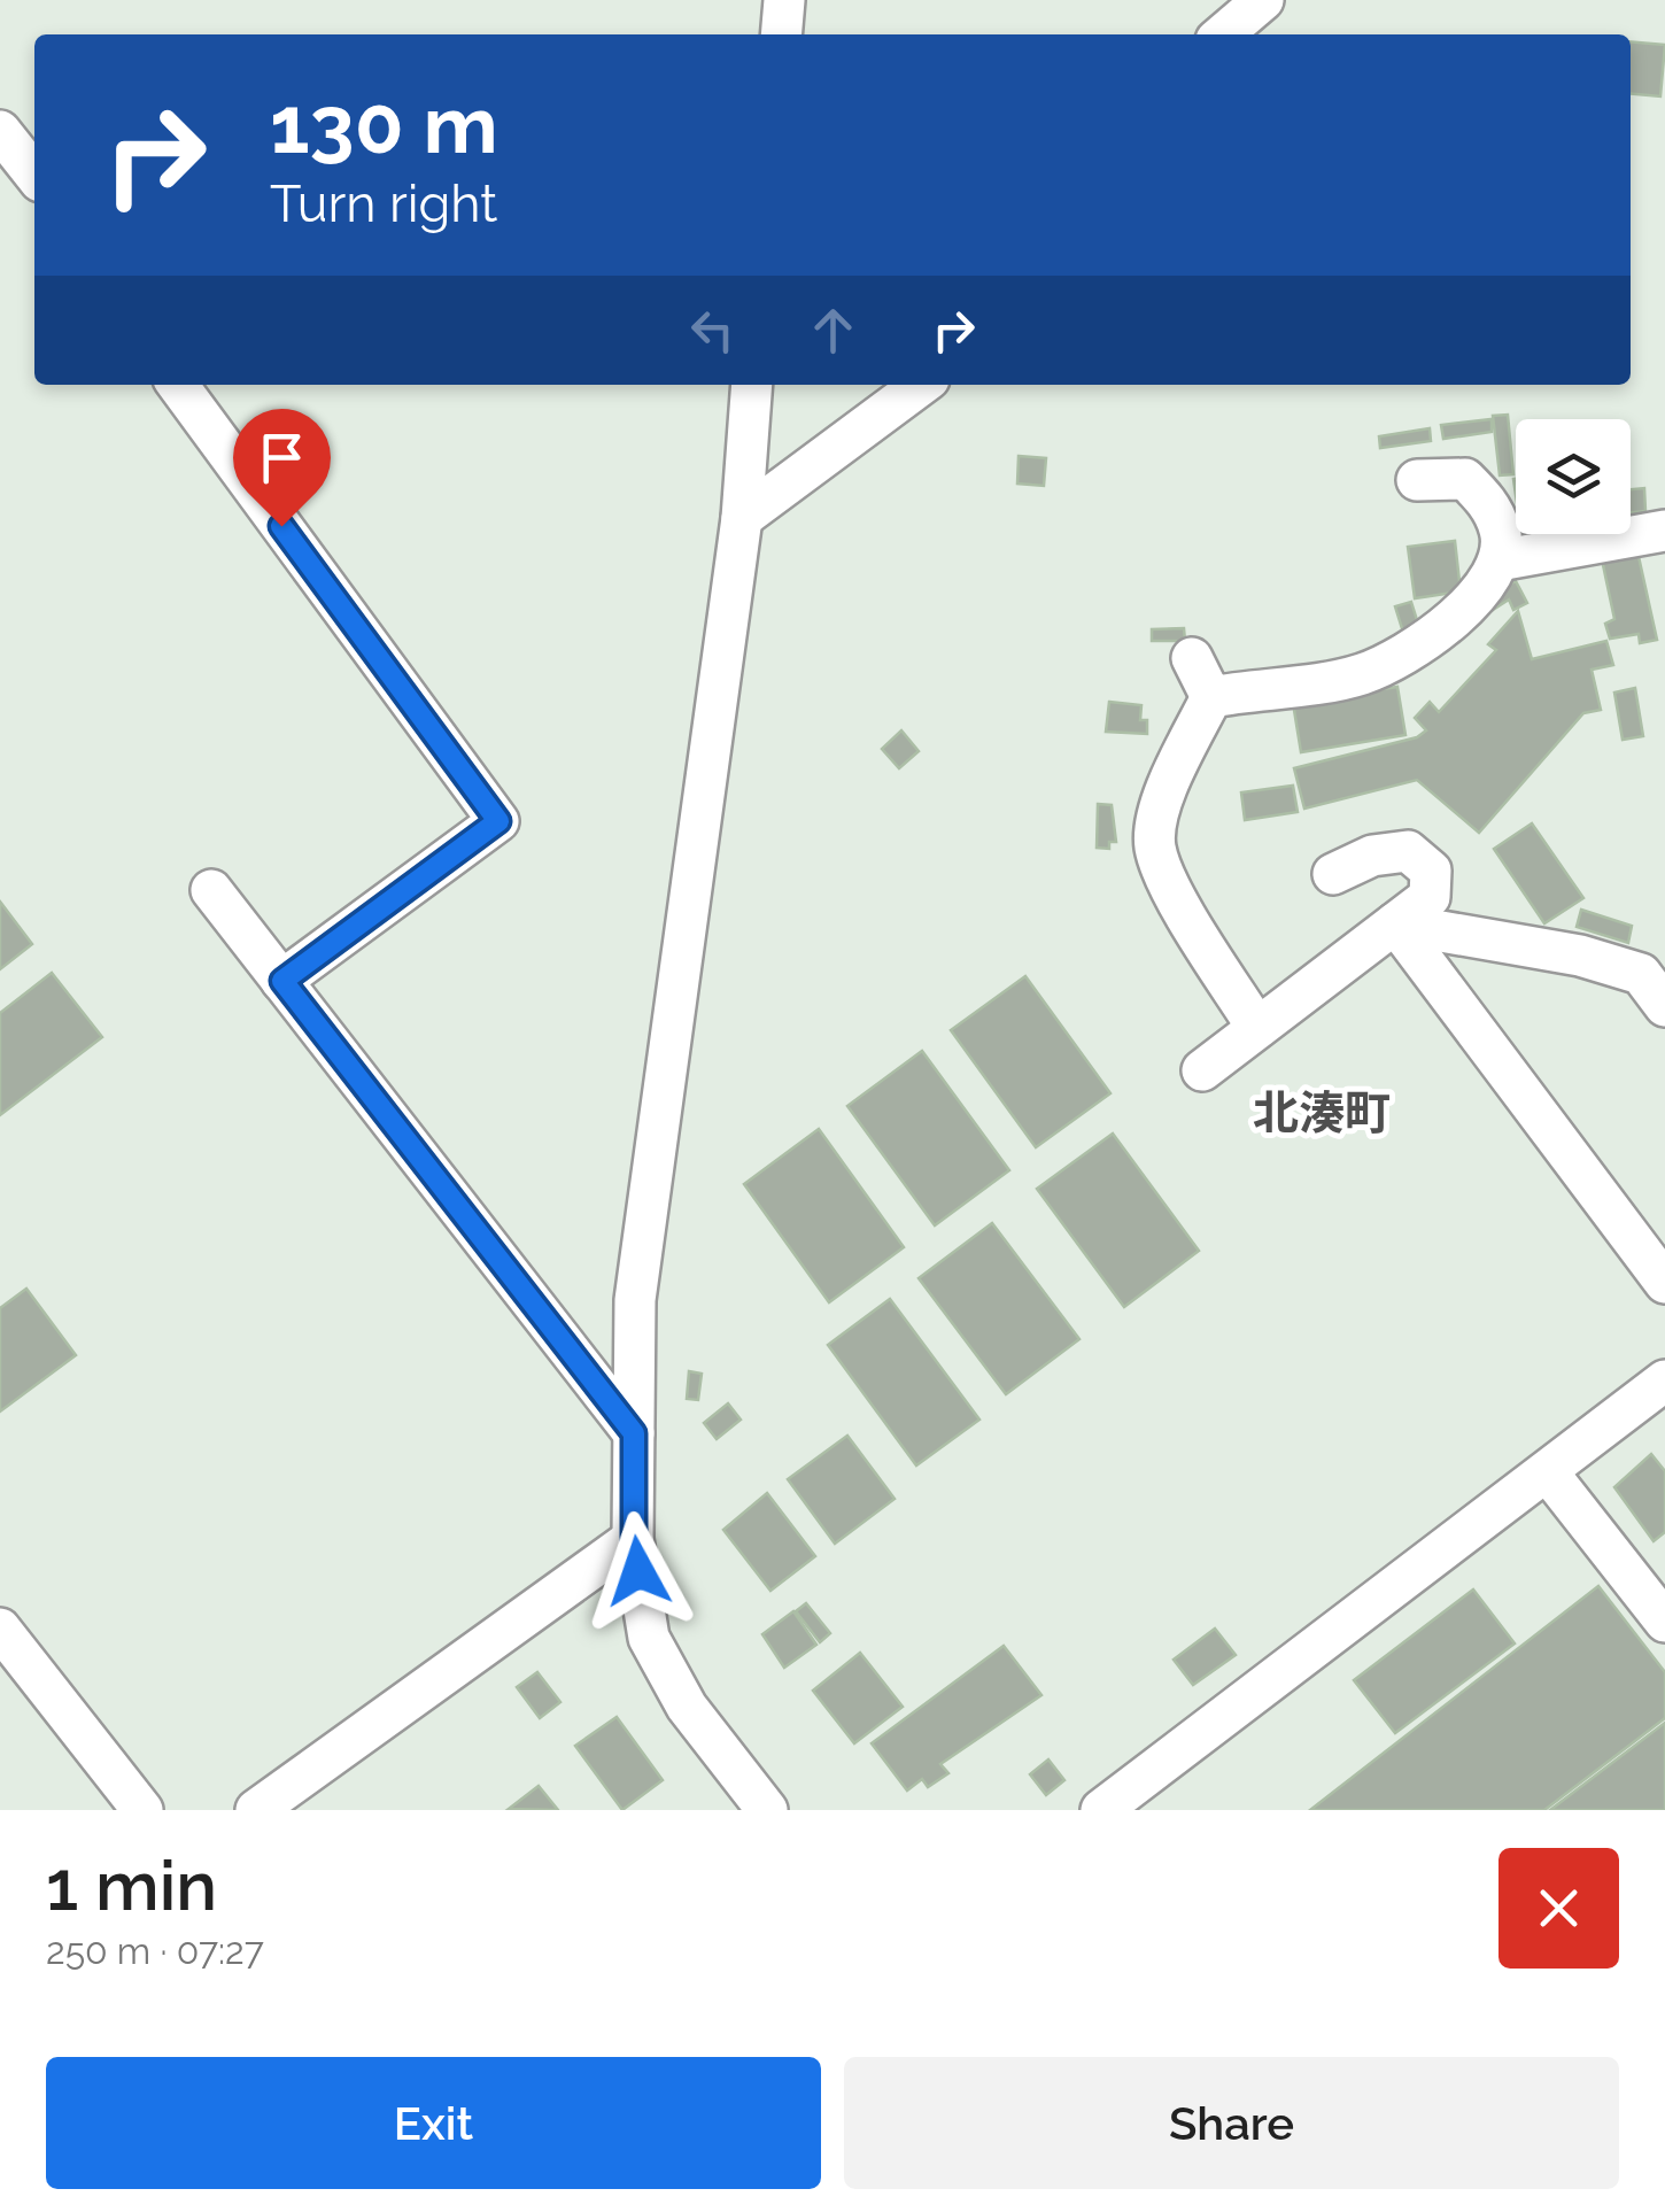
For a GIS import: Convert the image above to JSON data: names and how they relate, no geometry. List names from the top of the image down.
{
  "districts": ["北湊町"],
  "page": {
    "turn": ["130 m", "Turn right"],
    "heading": ["1 min", "250 m · 07:27"],
    "buttons": ["Exit", "Share"]
  }
}
